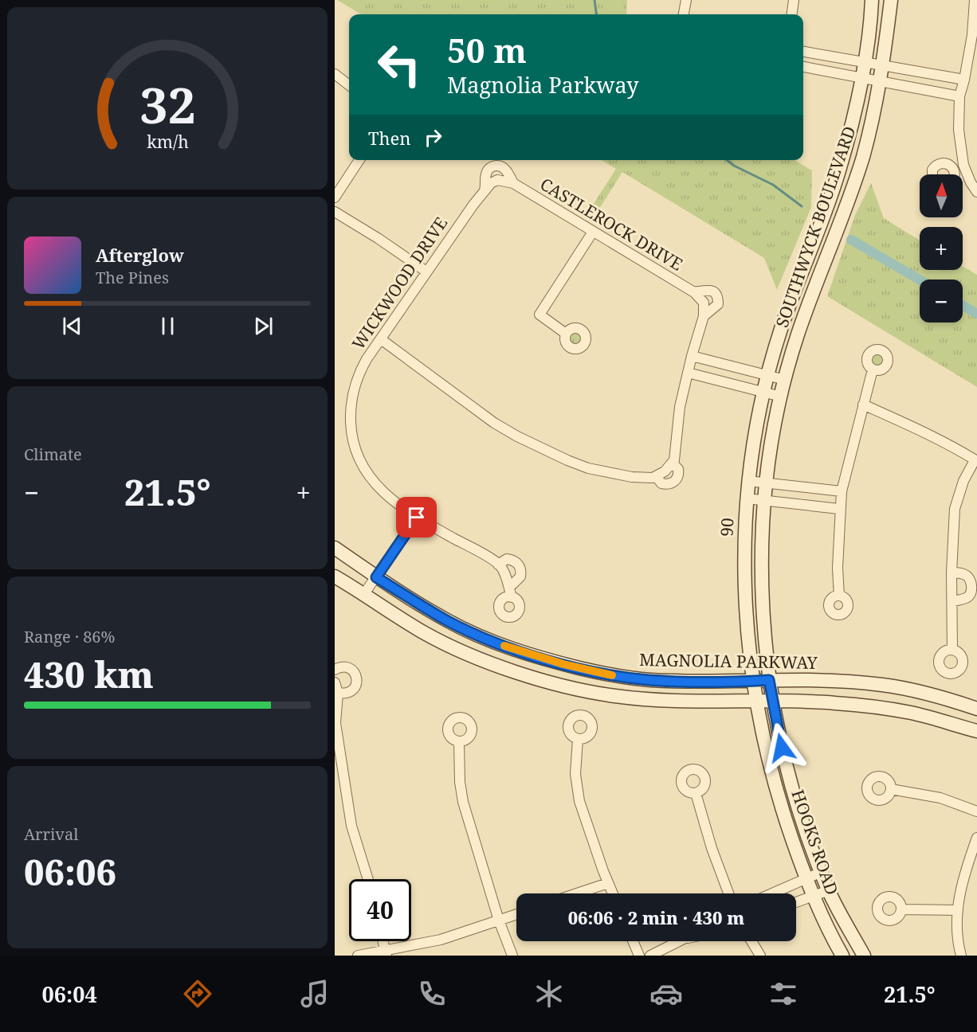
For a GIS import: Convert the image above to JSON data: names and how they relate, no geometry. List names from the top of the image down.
{
  "streets": {
    "street": [
      "CASTLEROCK DRIVE",
      "SOUTHWYCK BOULEVARD",
      "WICKWOOD DRIVE",
      "90",
      "MAGNOLIA PARKWAY",
      "HOOKS ROAD"
    ]
  },
  "crossings": [
    ["CASTLEROCK DRIVE", "WICKWOOD DRIVE"],
    ["SOUTHWYCK BOULEVARD", "90"],
    ["90", "MAGNOLIA PARKWAY"],
    ["90", "HOOKS ROAD"],
    ["MAGNOLIA PARKWAY", "HOOKS ROAD"]
  ],
  "north": "top",
  "page": {
    "turn": ["50 m", "Magnolia Parkway"],
    "then": "Then",
    "map_buttons": ["+", "−"],
    "song": ["Afterglow", "The Pines"],
    "tile": [
      "Climate",
      ["Range · 86%", "430 km"],
      ["Arrival", "06:06"]
    ],
    "heat": ["−", "21.5°", "+"],
    "limit": "40",
    "trip": "06:06 · 2 min · 430 m",
    "tabs": ["06:04", "21.5°"],
    "gauge": ["32", "km/h"]
  }
}
